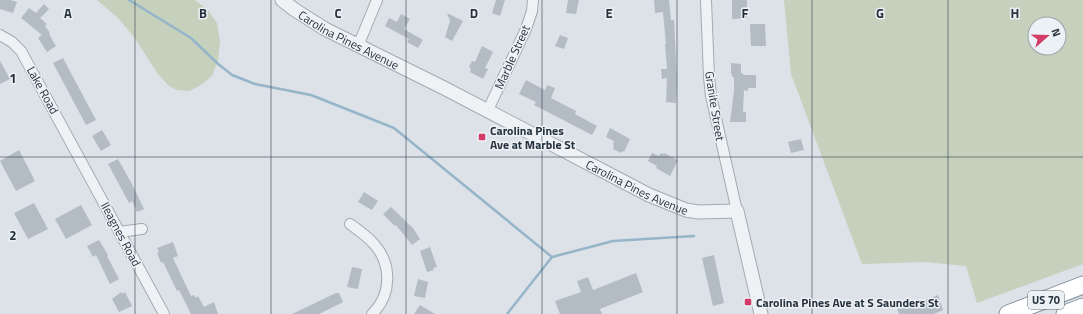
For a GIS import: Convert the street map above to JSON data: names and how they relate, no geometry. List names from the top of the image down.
{
  "streets": {
    "highway": ["US 70"],
    "street": [
      "Carolina Pines Avenue",
      "Marble Street",
      "Lake Road",
      "Granite Street",
      "Ileagnes Road"
    ]
  },
  "crossings": [
    ["Carolina Pines Avenue", "Marble Street"],
    ["Carolina Pines Avenue", "Granite Street"],
    ["Lake Road", "Ileagnes Road"]
  ],
  "places": {
    "transit": ["Carolina Pines Ave at Marble St", "Carolina Pines Ave at S Saunders St"]
  },
  "north": "right",
  "grid": {
    "columns": [
      "A",
      "B",
      "C",
      "D",
      "E",
      "F",
      "G",
      "H"
    ],
    "rows": ["1", "2"]
  }
}
